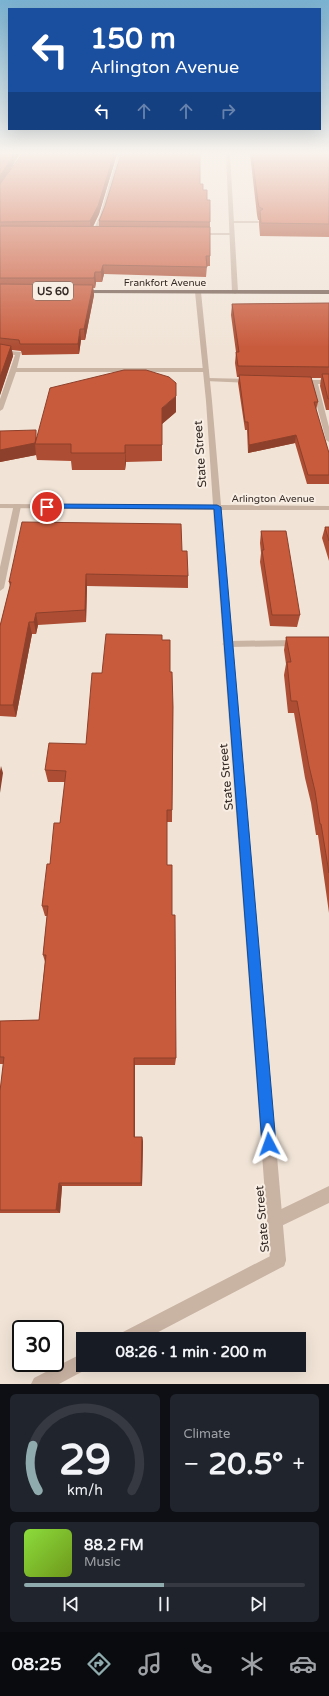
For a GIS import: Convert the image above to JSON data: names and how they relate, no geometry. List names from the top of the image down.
{
  "streets": {
    "main road": ["Frankfort Avenue", "US 60"],
    "street": ["State Street", "Arlington Avenue"]
  },
  "crossings": [
    ["Frankfort Avenue", "State Street"],
    ["State Street", "Arlington Avenue"]
  ],
  "page": {
    "turn": ["150 m", "Arlington Avenue"],
    "limit": "30",
    "trip": "08:26 · 1 min · 200 m",
    "tile": "Climate",
    "heat": ["−", "20.5°", "+"],
    "song": ["88.2 FM", "Music"],
    "tabs": "08:25",
    "gauge": ["29", "km/h"]
  }
}
